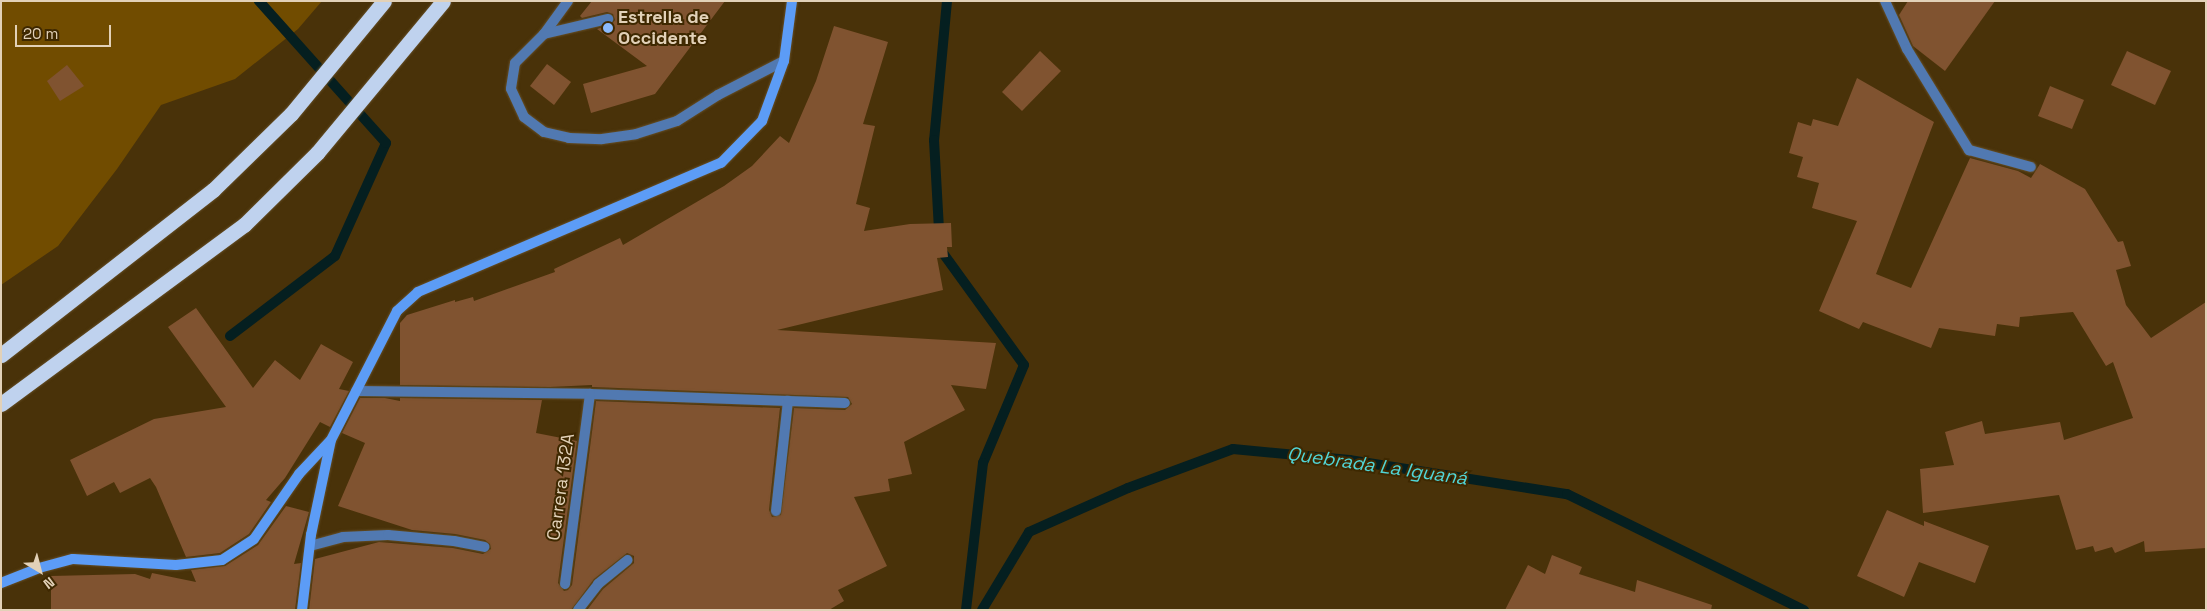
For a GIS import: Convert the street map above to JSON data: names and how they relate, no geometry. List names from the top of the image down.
{
  "streets": {
    "street": ["Carrera 132A"]
  },
  "water": ["Quebrada La Iguaná"],
  "places": ["Estrella de Occidente"],
  "scale_bar": "20 m",
  "north": "bottom right"
}
